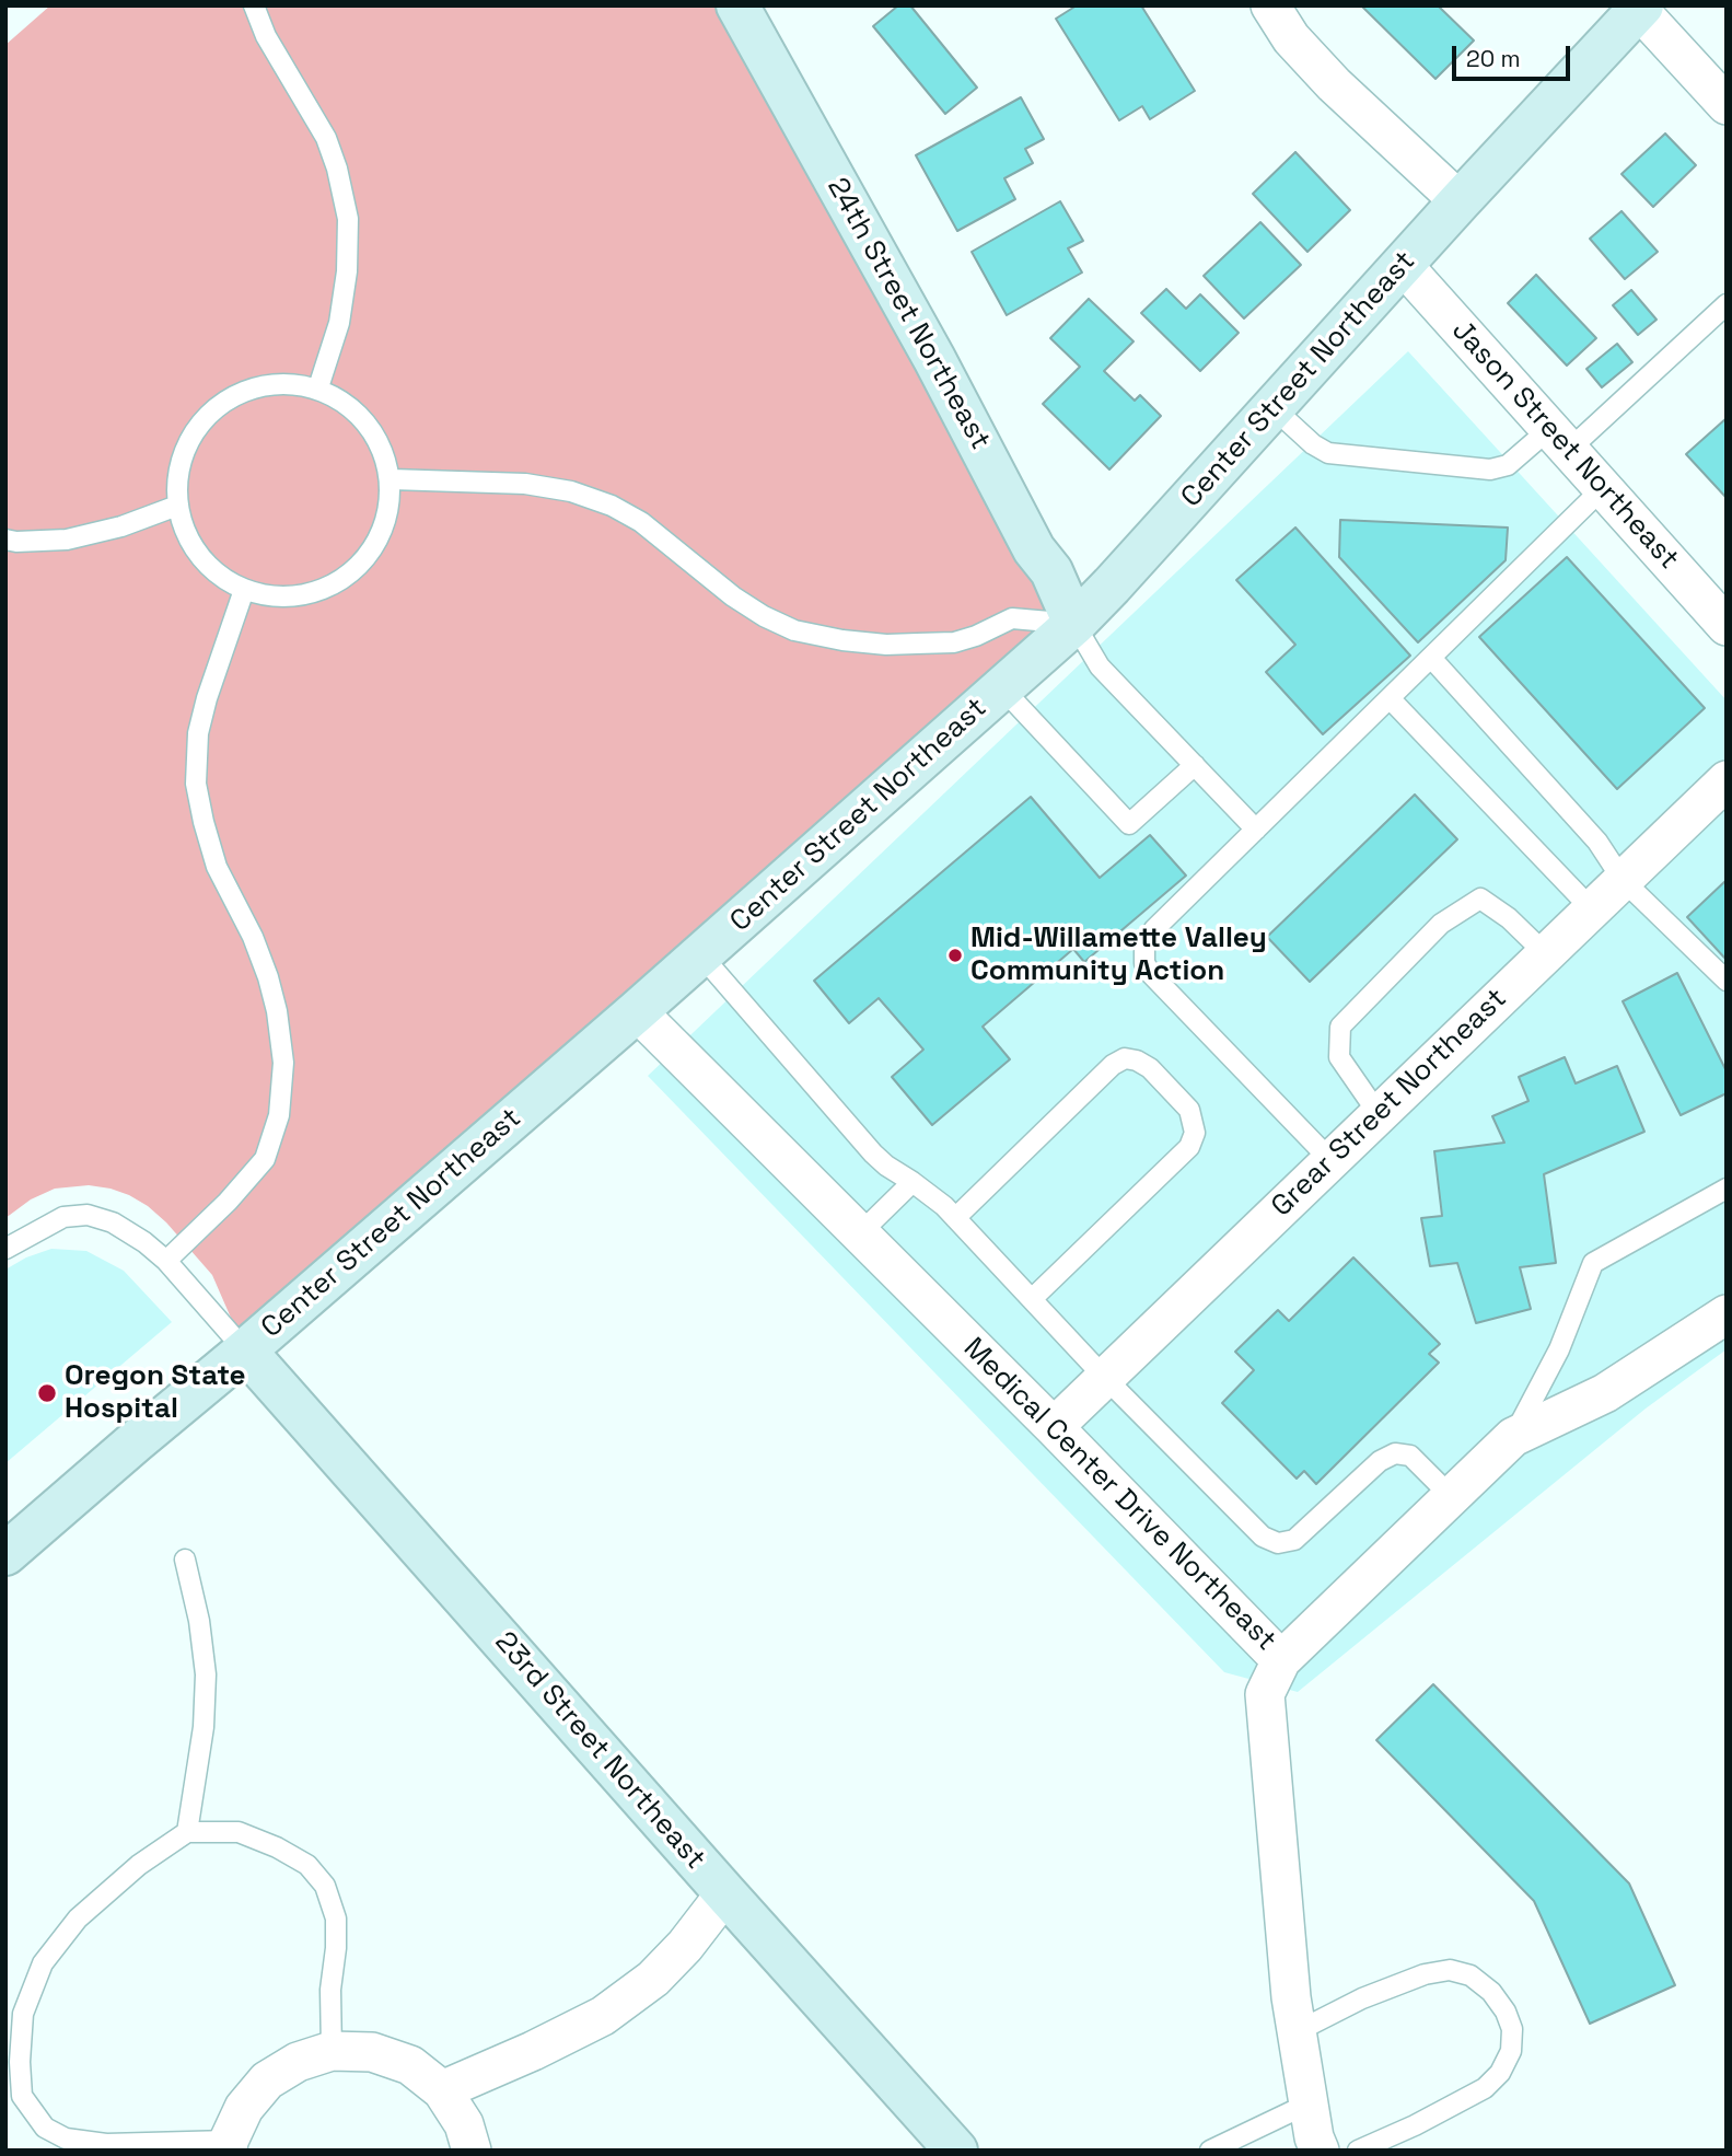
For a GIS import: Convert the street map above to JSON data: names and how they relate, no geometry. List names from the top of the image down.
{
  "streets": {
    "main road": ["24th Street Northeast", "Center Street Northeast", "23rd Street Northeast"],
    "street": ["Jason Street Northeast", "Grear Street Northeast", "Medical Center Drive Northeast"]
  },
  "crossings": [
    ["24th Street Northeast", "Center Street Northeast"],
    ["Center Street Northeast", "Jason Street Northeast"],
    ["Center Street Northeast", "Medical Center Drive Northeast"],
    ["Center Street Northeast", "23rd Street Northeast"],
    ["Grear Street Northeast", "Medical Center Drive Northeast"]
  ],
  "places": ["Mid-Willamette Valley Community Action", "Oregon State Hospital"],
  "scale_bar": "20 m"
}
